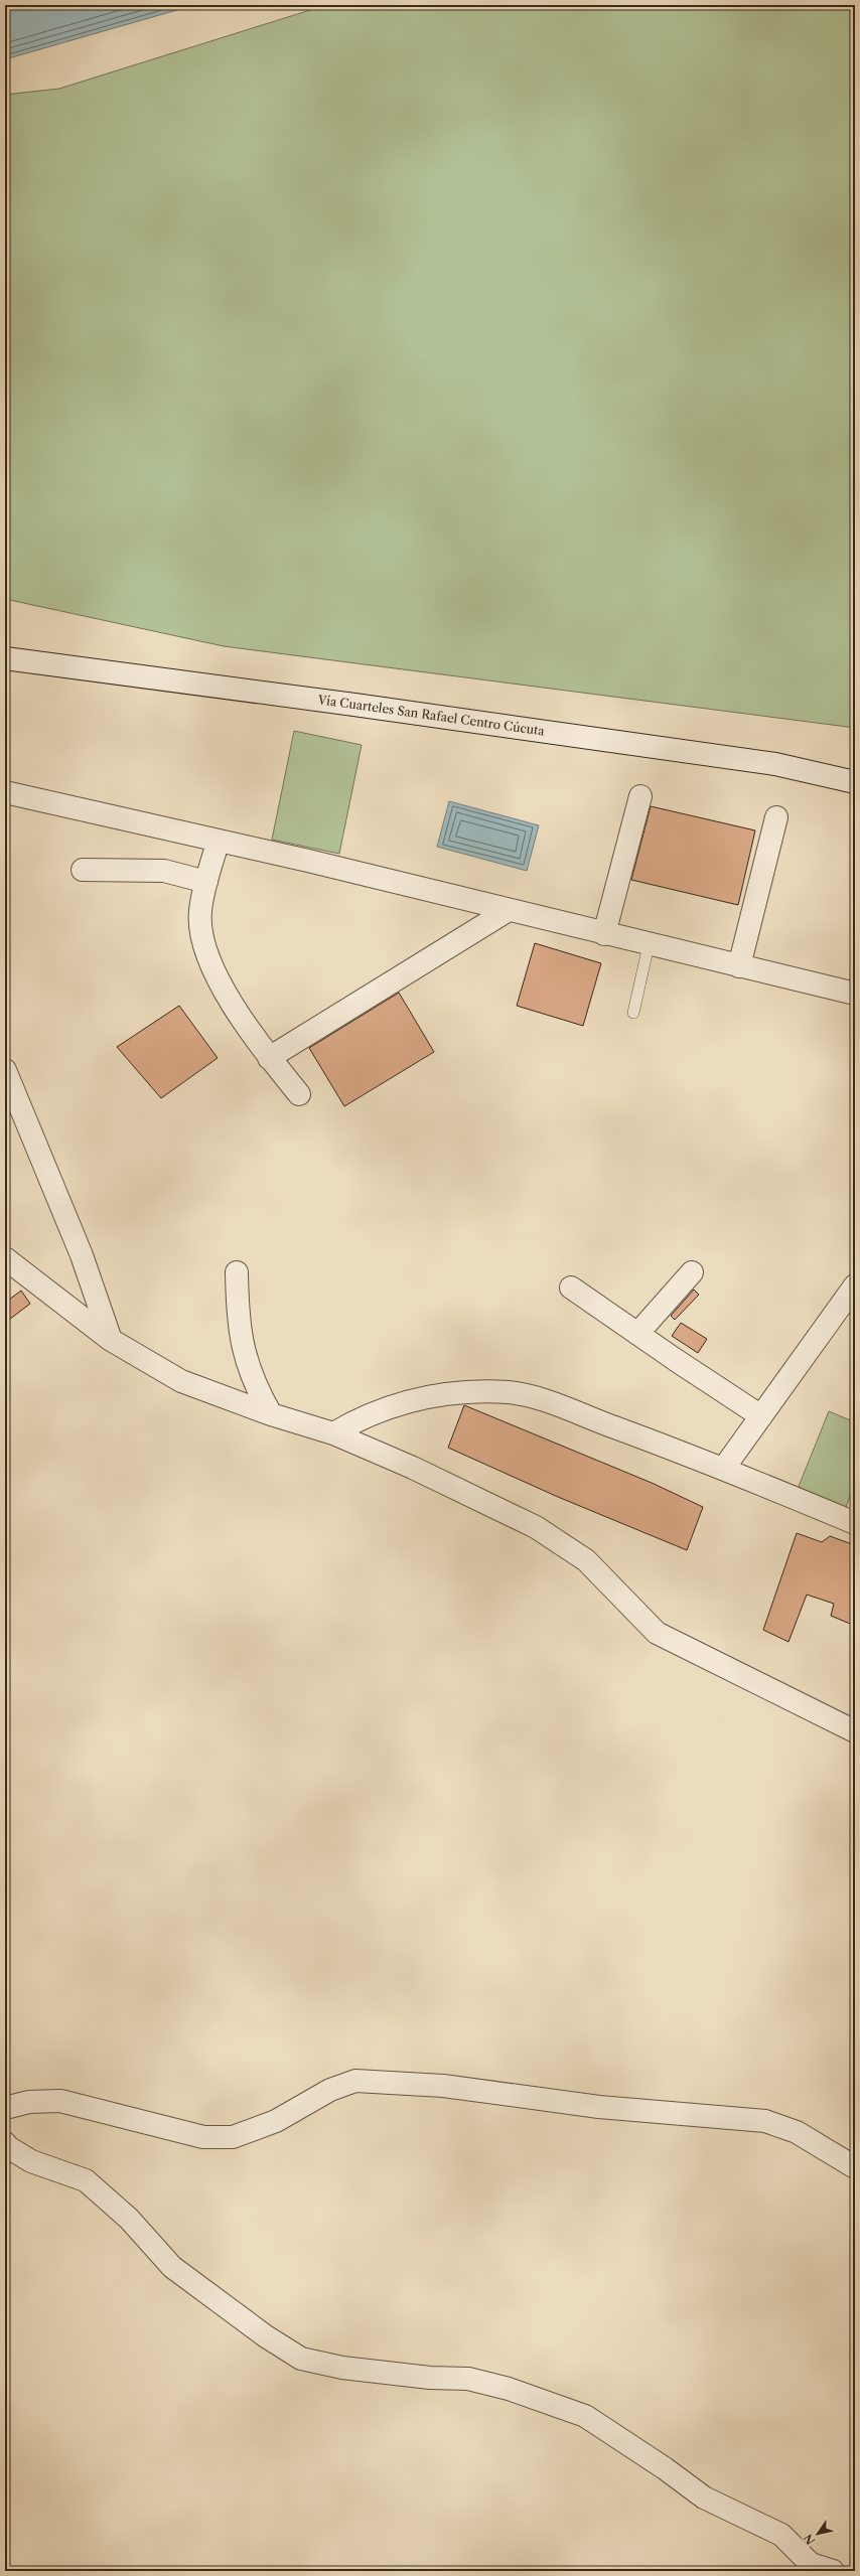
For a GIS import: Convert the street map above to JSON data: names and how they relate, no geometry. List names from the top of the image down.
{
  "streets": {
    "street": ["Vía Cuarteles San Rafael Centro Cúcuta"]
  },
  "north": "bottom left"
}
